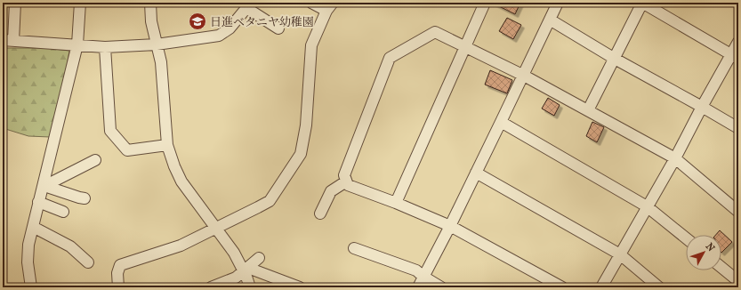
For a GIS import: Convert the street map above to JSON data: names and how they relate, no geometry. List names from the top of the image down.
{
  "places": {
    "school or university": ["日進ベタニヤ幼稚園"]
  },
  "north": "top right"
}
